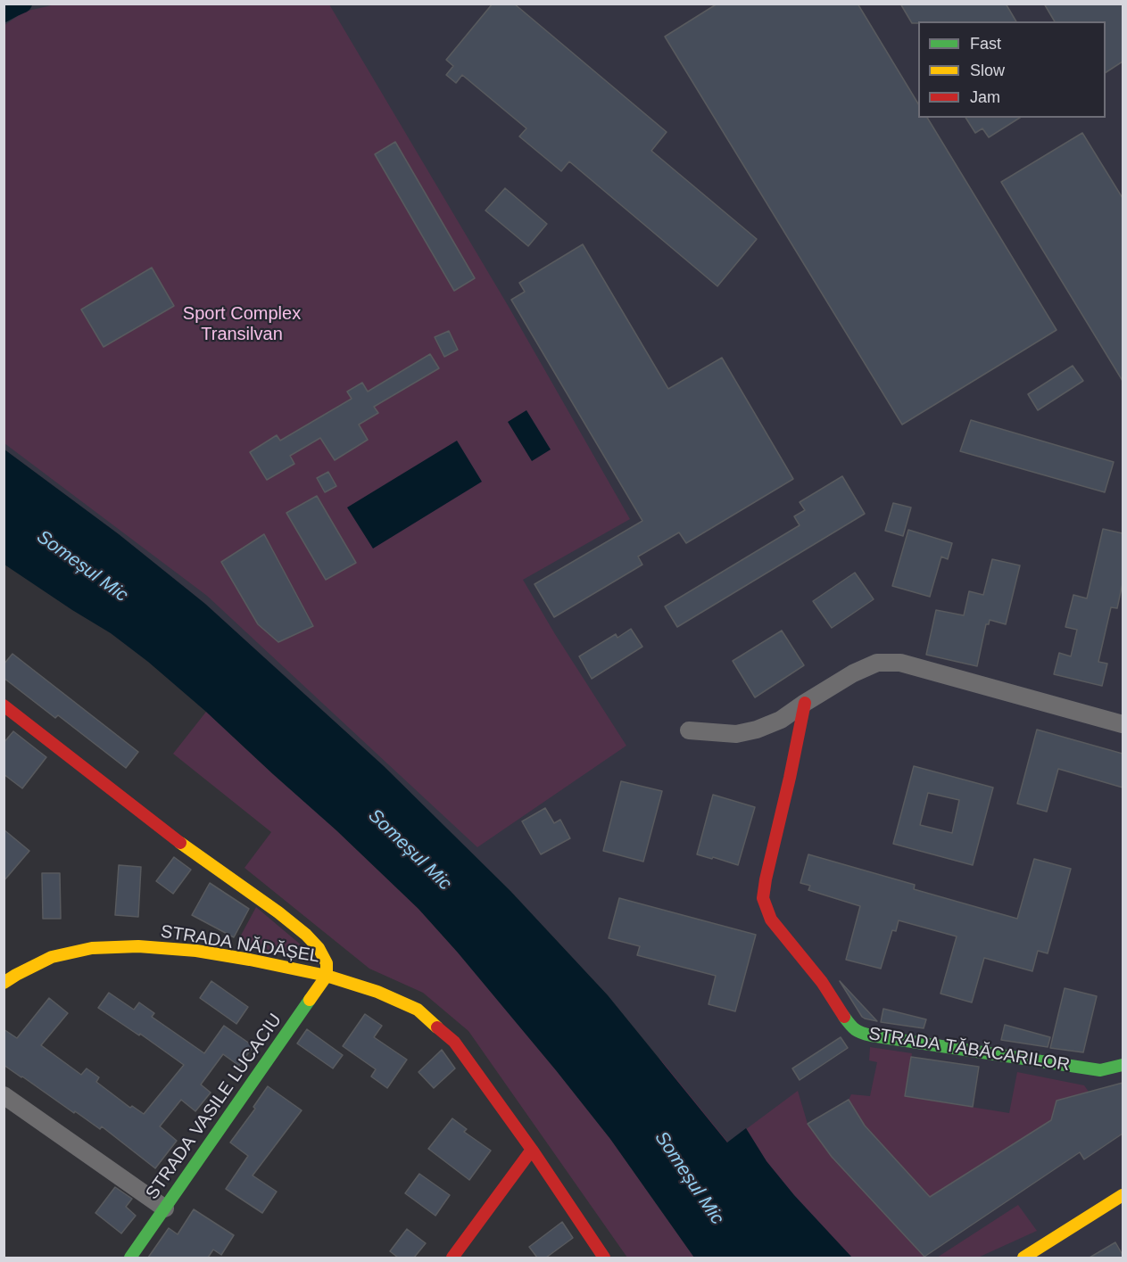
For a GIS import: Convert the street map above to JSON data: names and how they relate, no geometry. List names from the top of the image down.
{
  "streets": {
    "street": ["STRADA NĂDĂȘEL", "STRADA TĂBĂCARILOR", "STRADA VASILE LUCACIU"]
  },
  "crossings": [
    ["STRADA NĂDĂȘEL", "STRADA VASILE LUCACIU"]
  ],
  "water": ["Someșul Mic"],
  "parks": ["Sport Complex Transilvan"],
  "legend": ["Fast", "Slow", "Jam"]
}
